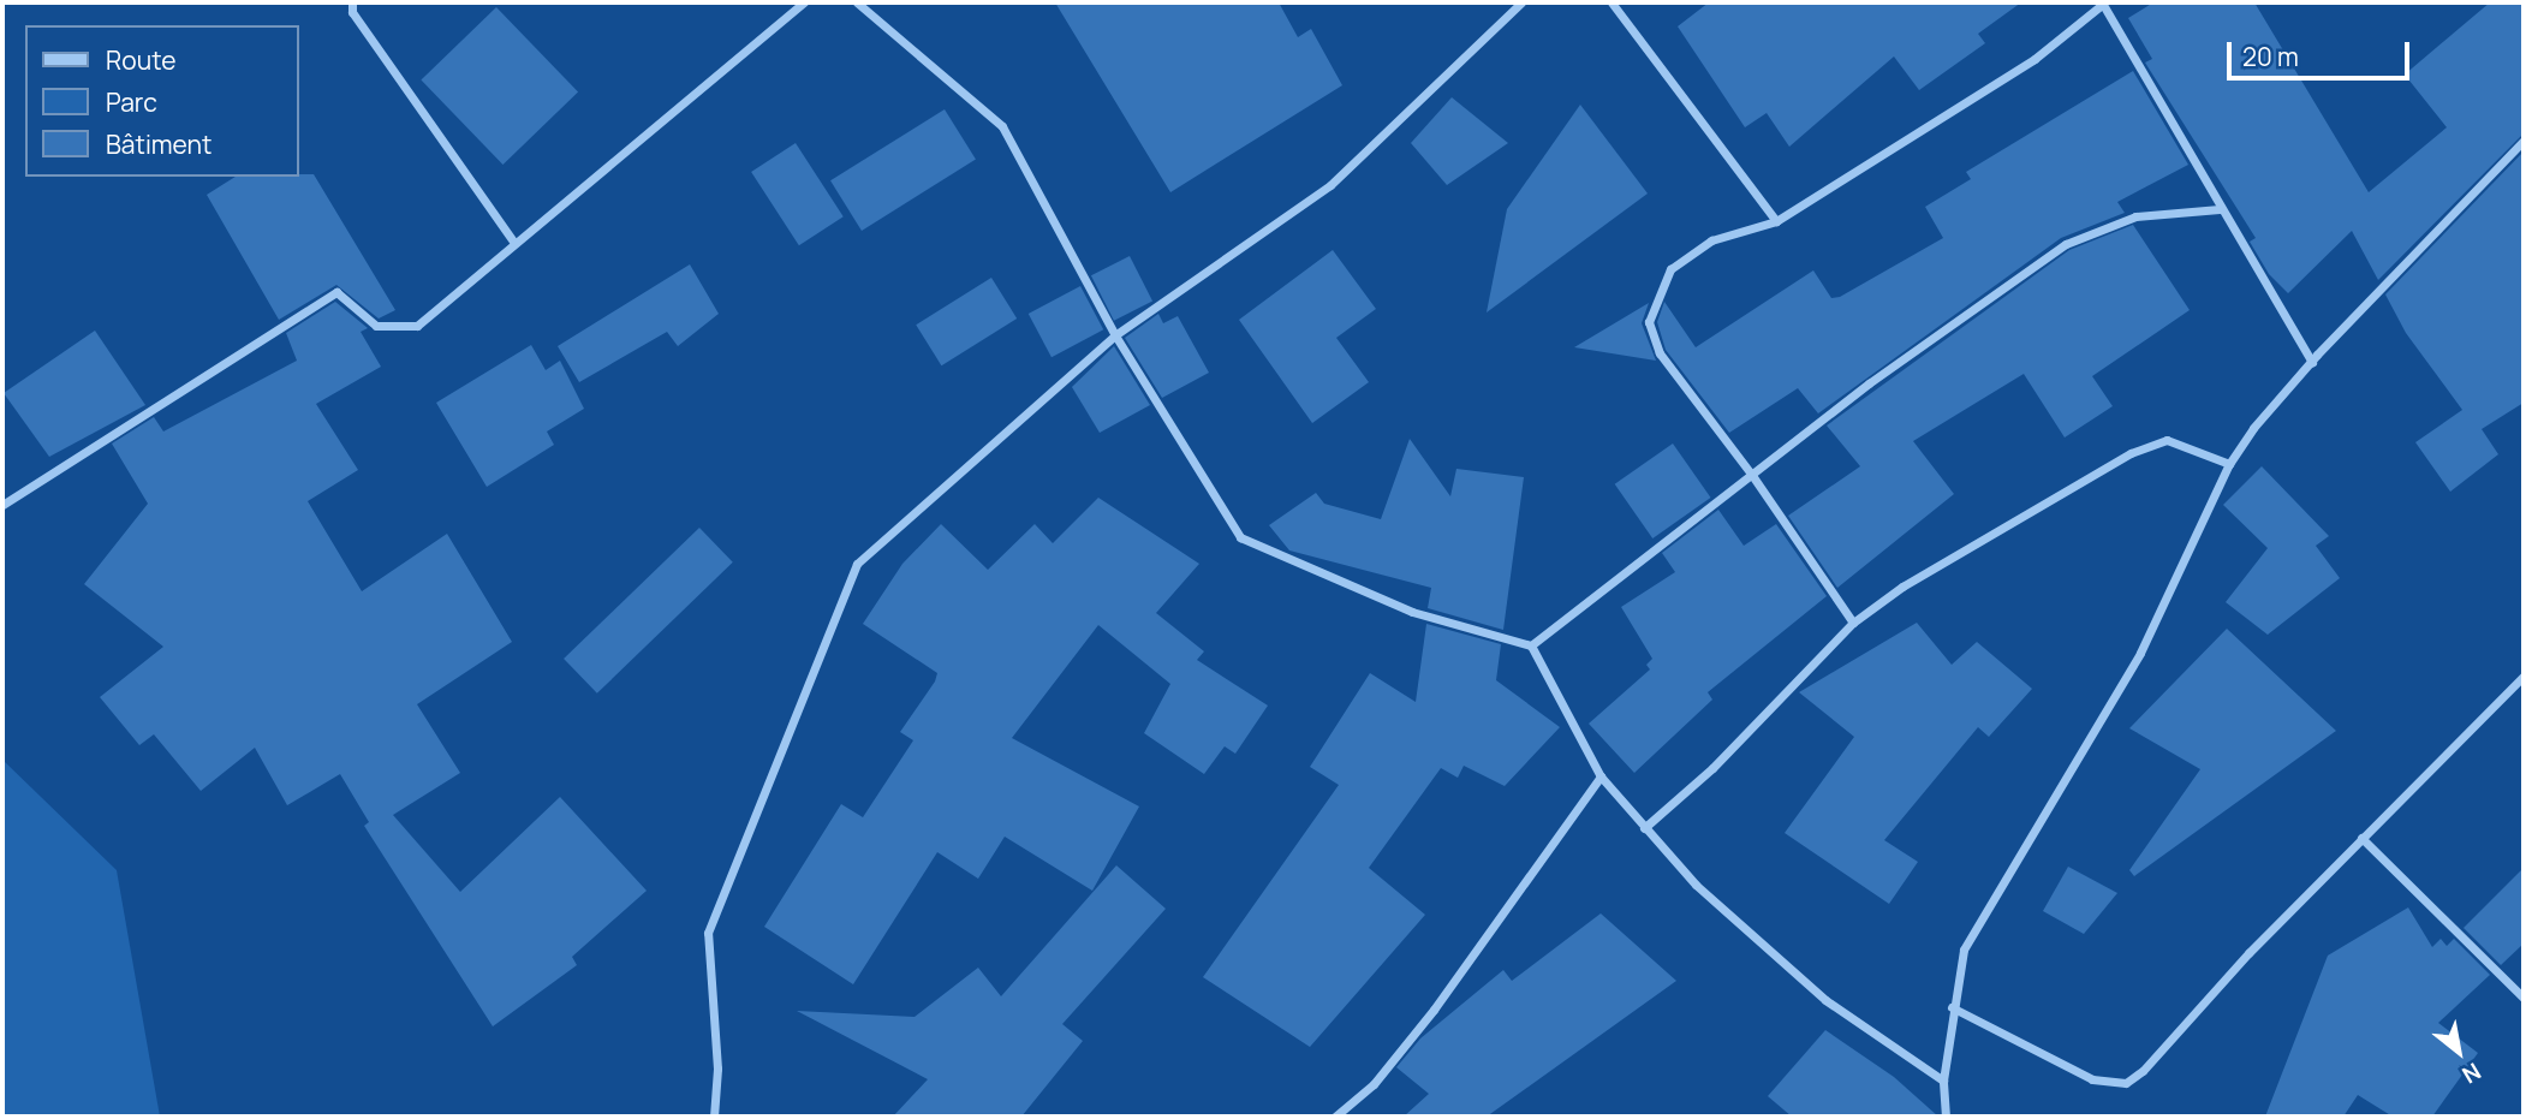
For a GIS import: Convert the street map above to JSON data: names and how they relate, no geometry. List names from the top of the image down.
{
  "legend": ["Route", "Parc", "Bâtiment"],
  "scale_bar": "20 m",
  "north": "bottom right"
}
